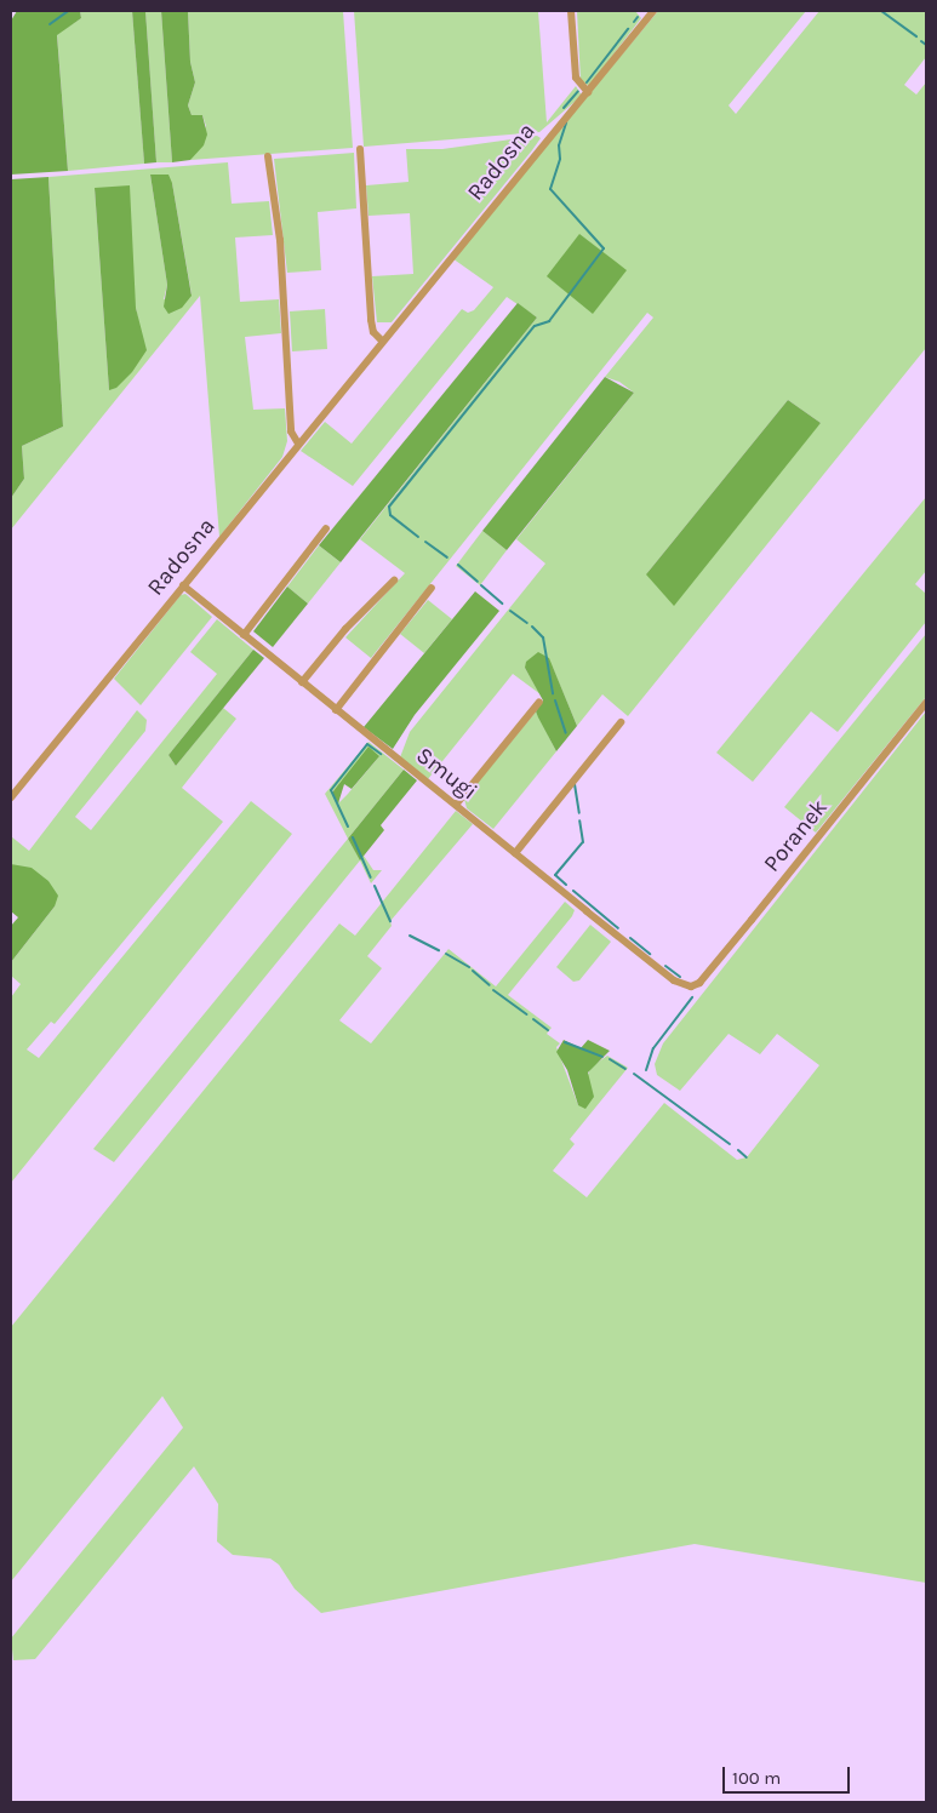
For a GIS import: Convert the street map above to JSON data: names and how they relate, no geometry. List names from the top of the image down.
{
  "streets": {
    "street": ["Radosna", "Smugi", "Poranek"]
  },
  "crossings": [
    ["Radosna", "Smugi"],
    ["Smugi", "Poranek"]
  ],
  "scale_bar": "100 m"
}
